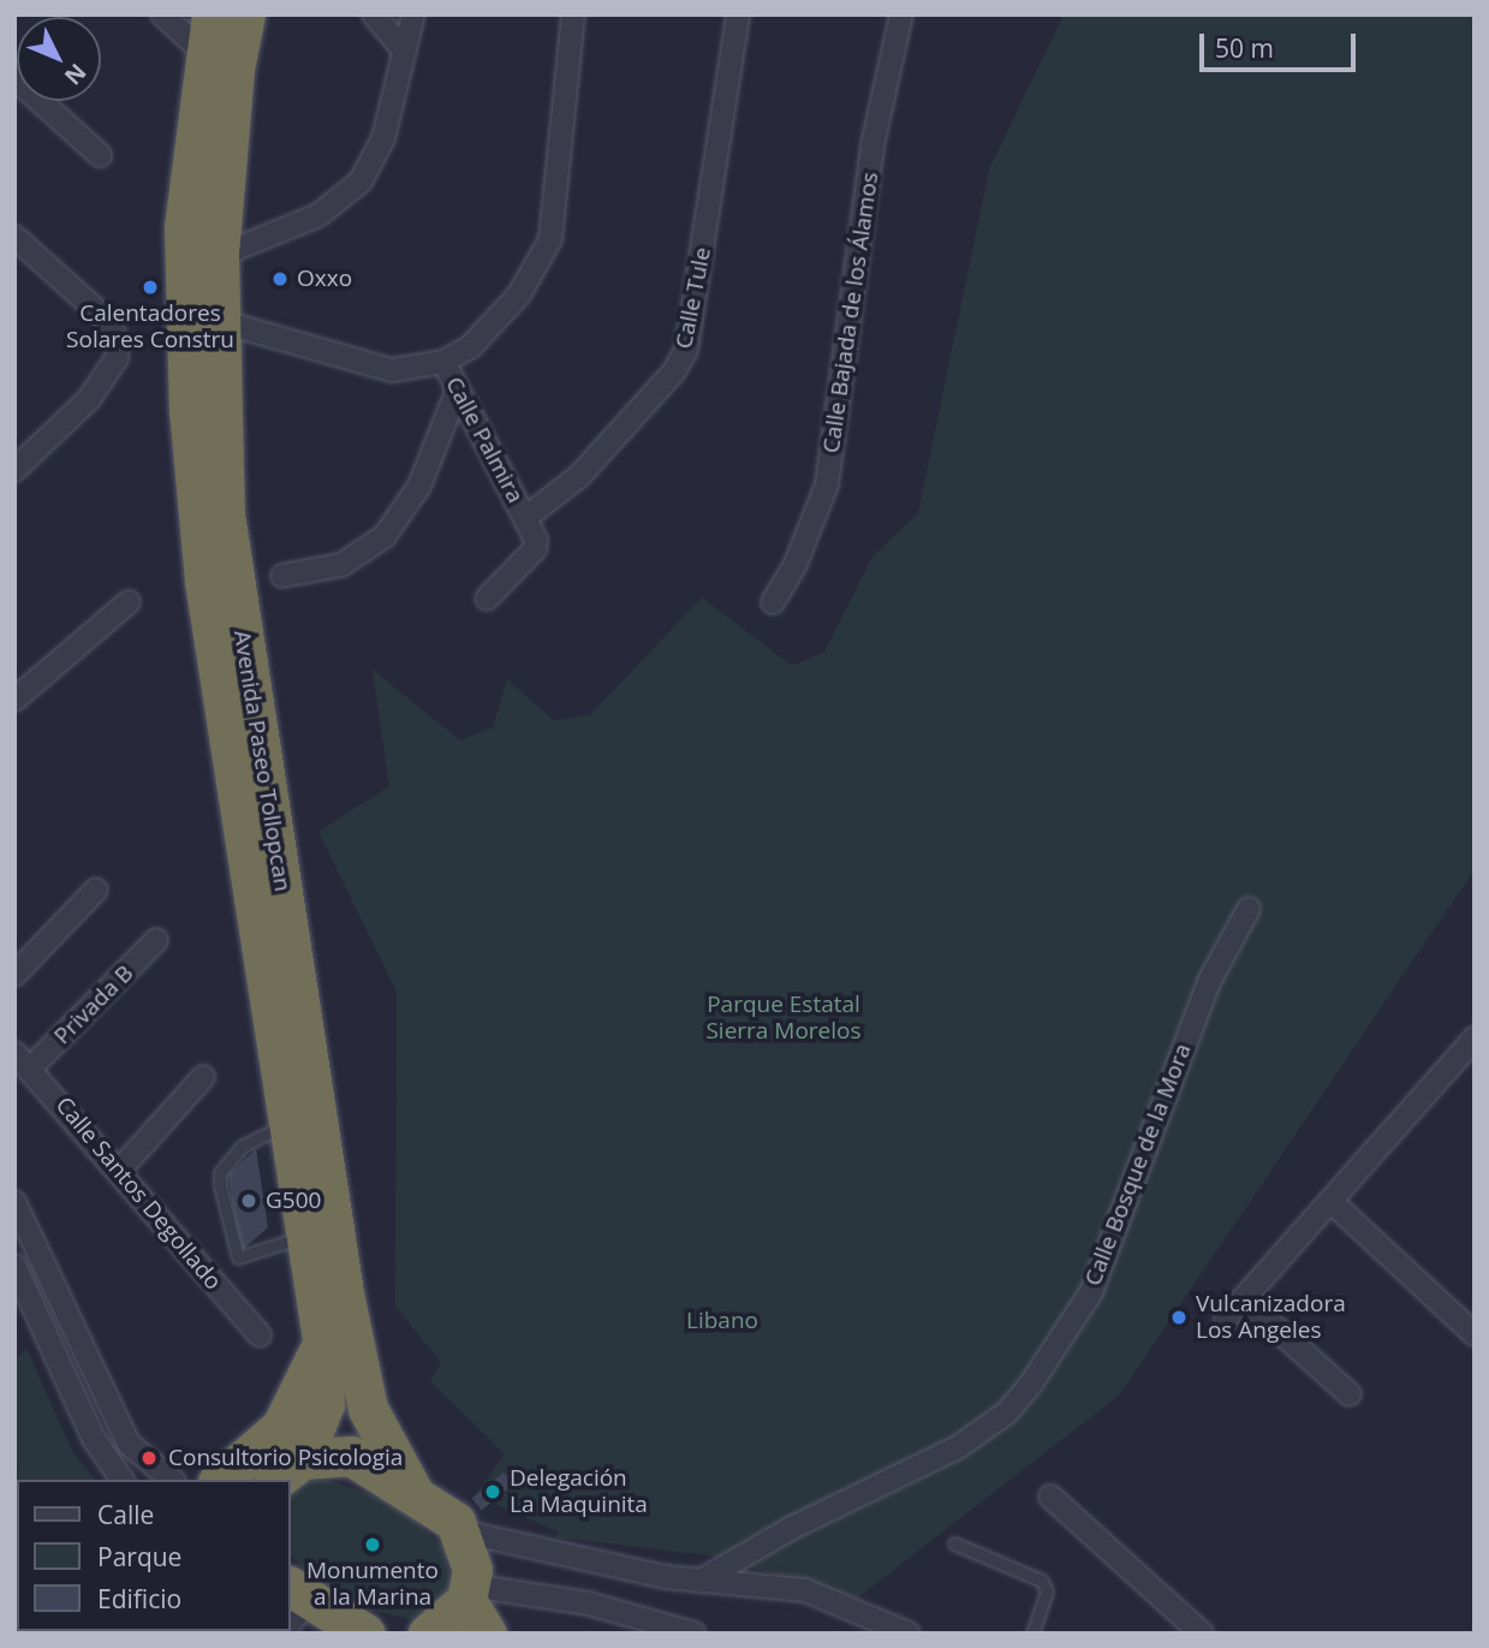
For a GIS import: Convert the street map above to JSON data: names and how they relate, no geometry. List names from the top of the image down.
{
  "streets": {
    "highway": ["Avenida Paseo Tollopcan"],
    "street": [
      "Calle Tule",
      "Calle Bajada de los Álamos",
      "Calle Palmira",
      "Privada B",
      "Calle Bosque de la Mora",
      "Calle Santos Degollado"
    ]
  },
  "crossings": [
    ["Calle Tule", "Calle Palmira"],
    ["Privada B", "Calle Santos Degollado"]
  ],
  "parks": ["Parque Estatal Sierra Morelos", "Libano"],
  "places": [
    "Oxxo",
    "Calentadores Solares Constru",
    "G500",
    "Vulcanizadora Los Angeles",
    "Consultorio Psicologia",
    "Delegación La Maquinita",
    "Monumento a la Marina"
  ],
  "legend": ["Calle", "Parque", "Edificio"],
  "scale_bar": "50 m",
  "north": "bottom right"
}
